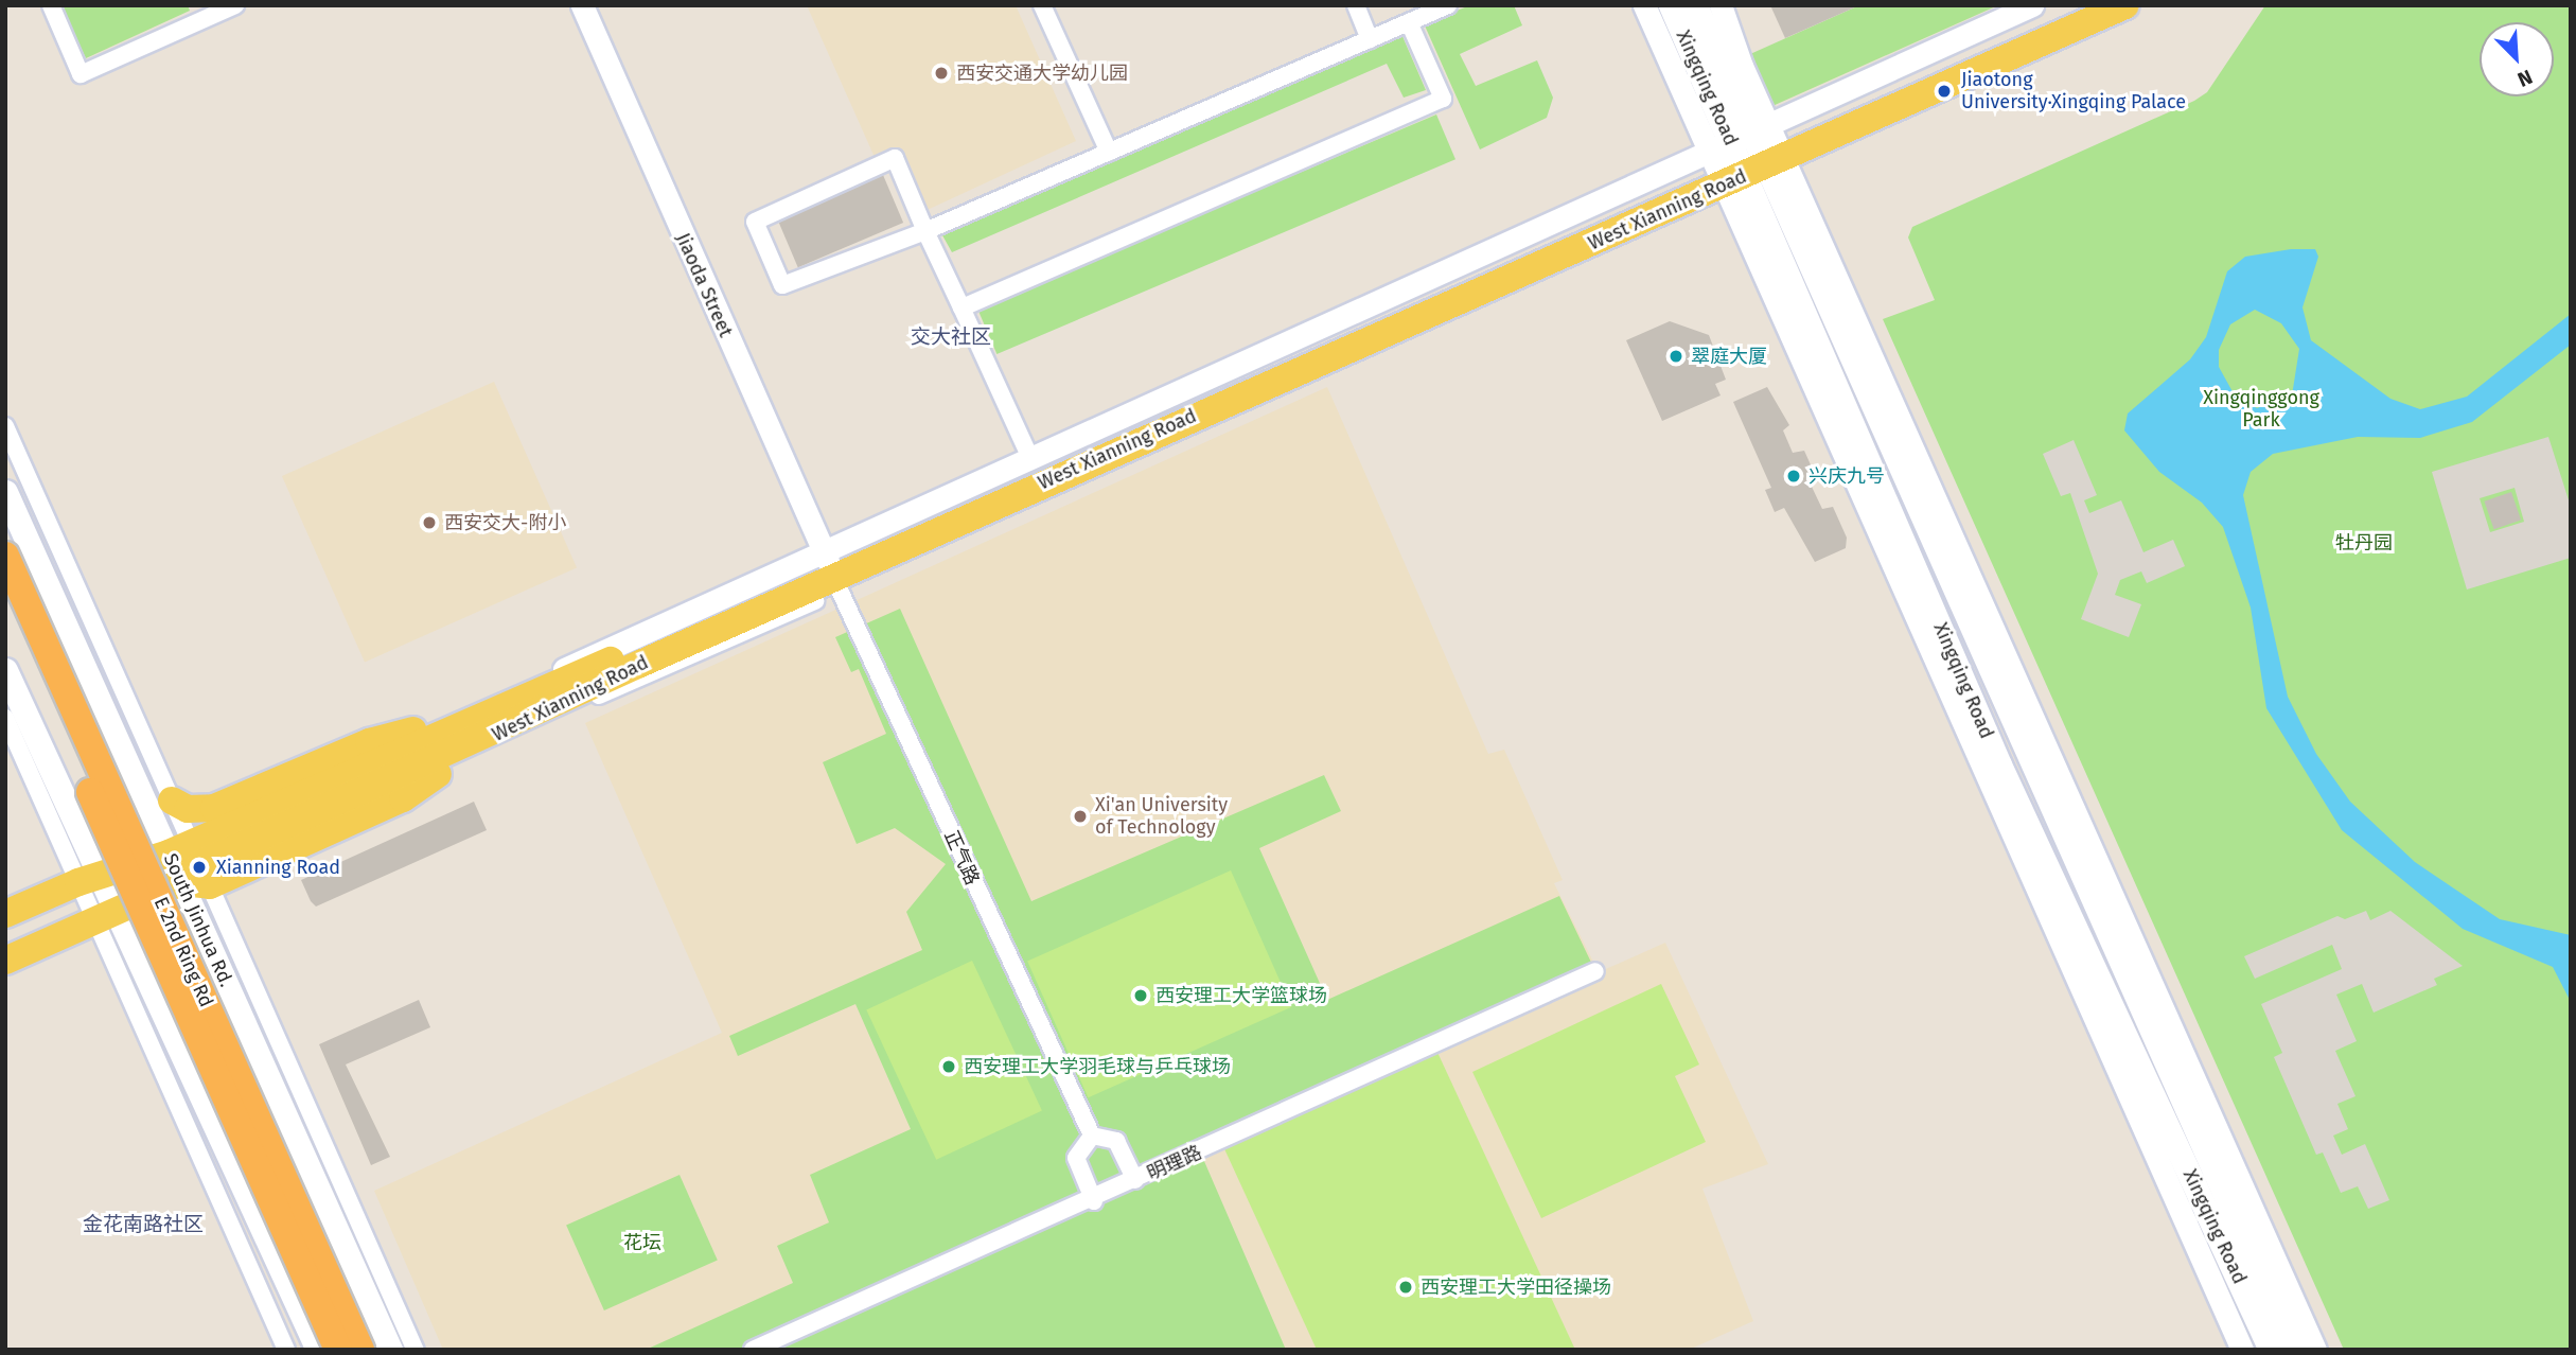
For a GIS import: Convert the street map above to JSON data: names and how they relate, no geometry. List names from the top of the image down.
{
  "streets": {
    "highway": ["E 2nd Ring Rd"],
    "main road": ["Xingqing Road", "West Xianning Road", "South Jinhua Rd."],
    "street": ["Jiaoda Street", "正气路", "明理路"]
  },
  "crossings": [
    ["Xingqing Road", "West Xianning Road"],
    ["West Xianning Road", "Jiaoda Street"],
    ["West Xianning Road", "正气路"],
    ["West Xianning Road", "South Jinhua Rd."],
    ["Jiaoda Street", "正气路"]
  ],
  "districts": ["交大社区", "金花南路社区"],
  "parks": ["Xingqinggong Park", "牡丹园", "花坛"],
  "places": [
    "西安交通大学幼儿园",
    "Jiaotong University·Xingqing Palace",
    "翠庭大厦",
    "兴庆九号",
    "西安交大-附小",
    "Xi'an University of Technology",
    "Xianning Road",
    "西安理工大学篮球场",
    "西安理工大学羽毛球与乒乓球场",
    "西安理工大学田径操场"
  ],
  "north": "bottom right"
}
